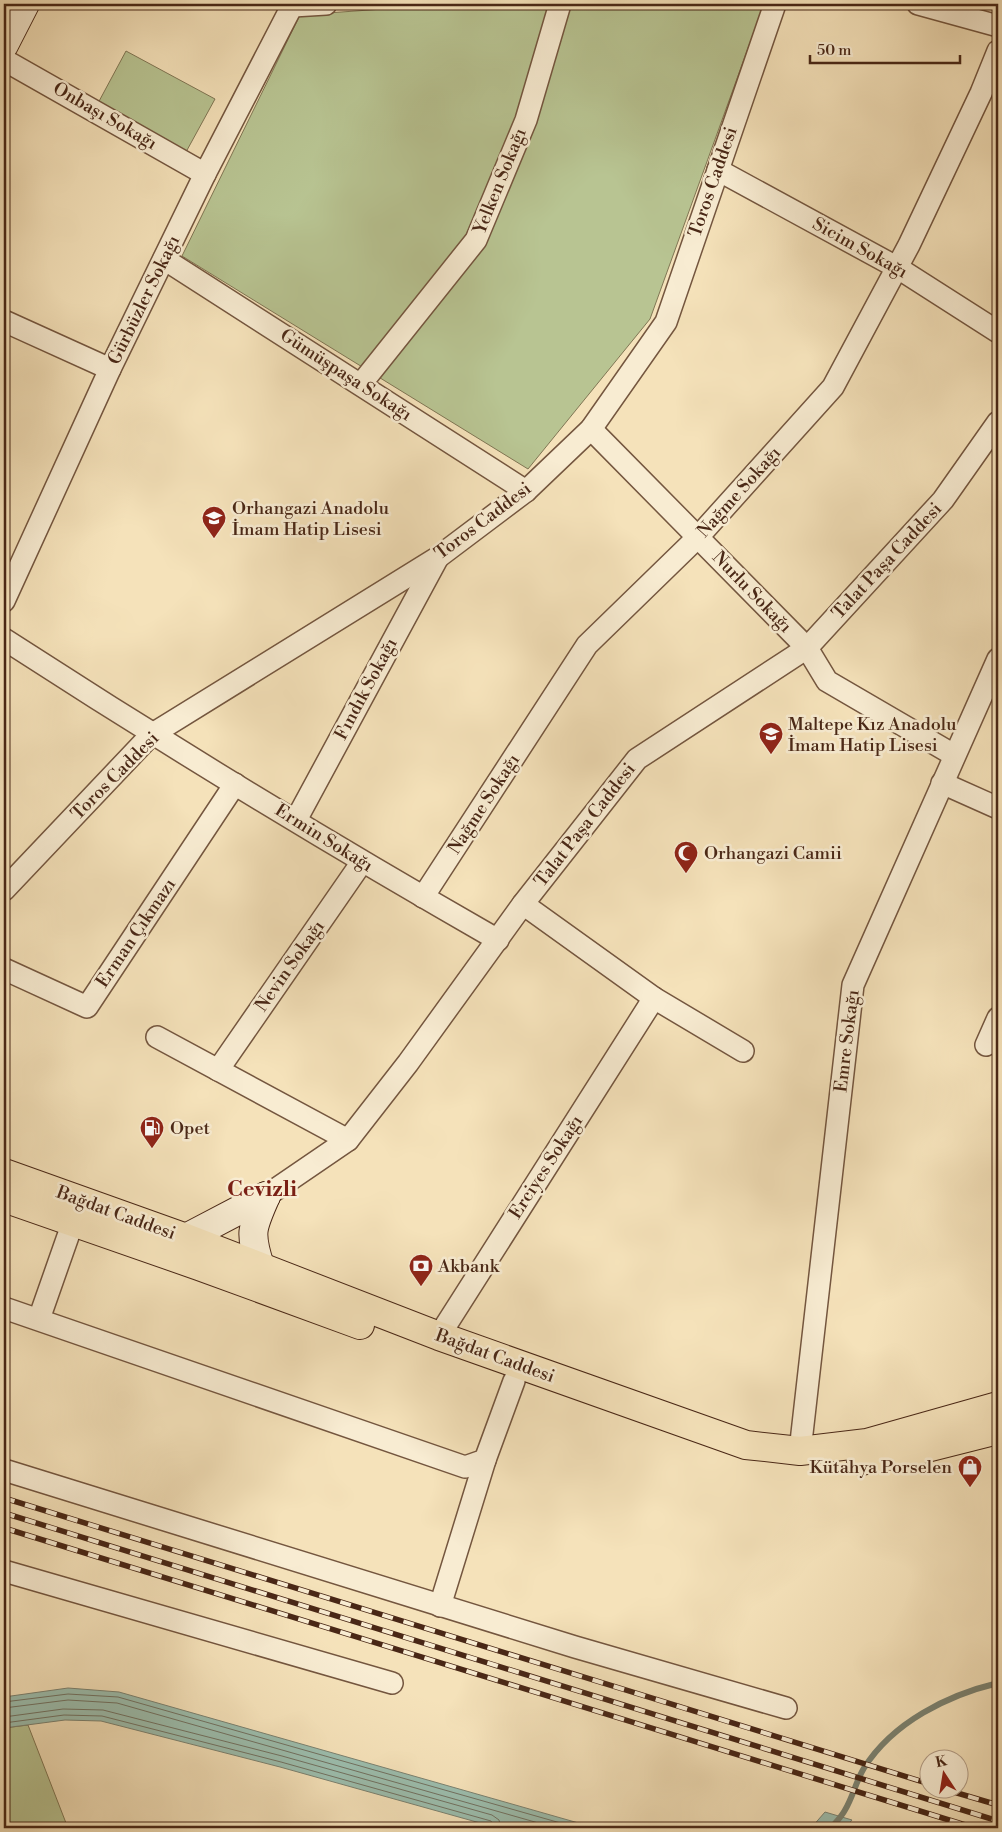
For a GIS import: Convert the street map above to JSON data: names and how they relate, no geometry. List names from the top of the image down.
{
  "streets": {
    "main road": ["Bağdat Caddesi"],
    "street": [
      "Onbaşı Sokağı",
      "Yelken Sokağı",
      "Toros Caddesi",
      "Sicim Sokağı",
      "Gürbüzler Sokağı",
      "Gümüşpaşa Sokağı",
      "Nağme Sokağı",
      "Talat Paşa Caddesi",
      "Nurlu Sokağı",
      "Fındık Sokağı",
      "Ermin Sokağı",
      "Erman Çıkmazı",
      "Nevin Sokağı",
      "Emre Sokağı",
      "Erciyes Sokağı"
    ]
  },
  "crossings": [
    ["Onbaşı Sokağı", "Gürbüzler Sokağı"],
    ["Yelken Sokağı", "Gümüşpaşa Sokağı"],
    ["Toros Caddesi", "Sicim Sokağı"],
    ["Toros Caddesi", "Gümüşpaşa Sokağı"],
    ["Toros Caddesi", "Nurlu Sokağı"],
    ["Toros Caddesi", "Fındık Sokağı"],
    ["Toros Caddesi", "Ermin Sokağı"],
    ["Sicim Sokağı", "Nağme Sokağı"],
    ["Gürbüzler Sokağı", "Gümüşpaşa Sokağı"],
    ["Nağme Sokağı", "Nurlu Sokağı"],
    ["Nağme Sokağı", "Ermin Sokağı"],
    ["Talat Paşa Caddesi", "Nurlu Sokağı"],
    ["Talat Paşa Caddesi", "Ermin Sokağı"],
    ["Talat Paşa Caddesi", "Bağdat Caddesi"],
    ["Nurlu Sokağı", "Emre Sokağı"],
    ["Fındık Sokağı", "Ermin Sokağı"],
    ["Ermin Sokağı", "Erman Çıkmazı"],
    ["Ermin Sokağı", "Nevin Sokağı"],
    ["Emre Sokağı", "Bağdat Caddesi"],
    ["Erciyes Sokağı", "Bağdat Caddesi"]
  ],
  "districts": ["Cevizli"],
  "places": {
    "school or university": ["Orhangazi Anadolu İmam Hatip Lisesi", "Maltepe Kız Anadolu İmam Hatip Lisesi"],
    "mosque": ["Orhangazi Camii"],
    "fuel station": ["Opet"],
    "bank": ["Akbank"],
    "shop": ["Kütahya Porselen"]
  },
  "scale_bar": "50 m",
  "north": "top"
}
